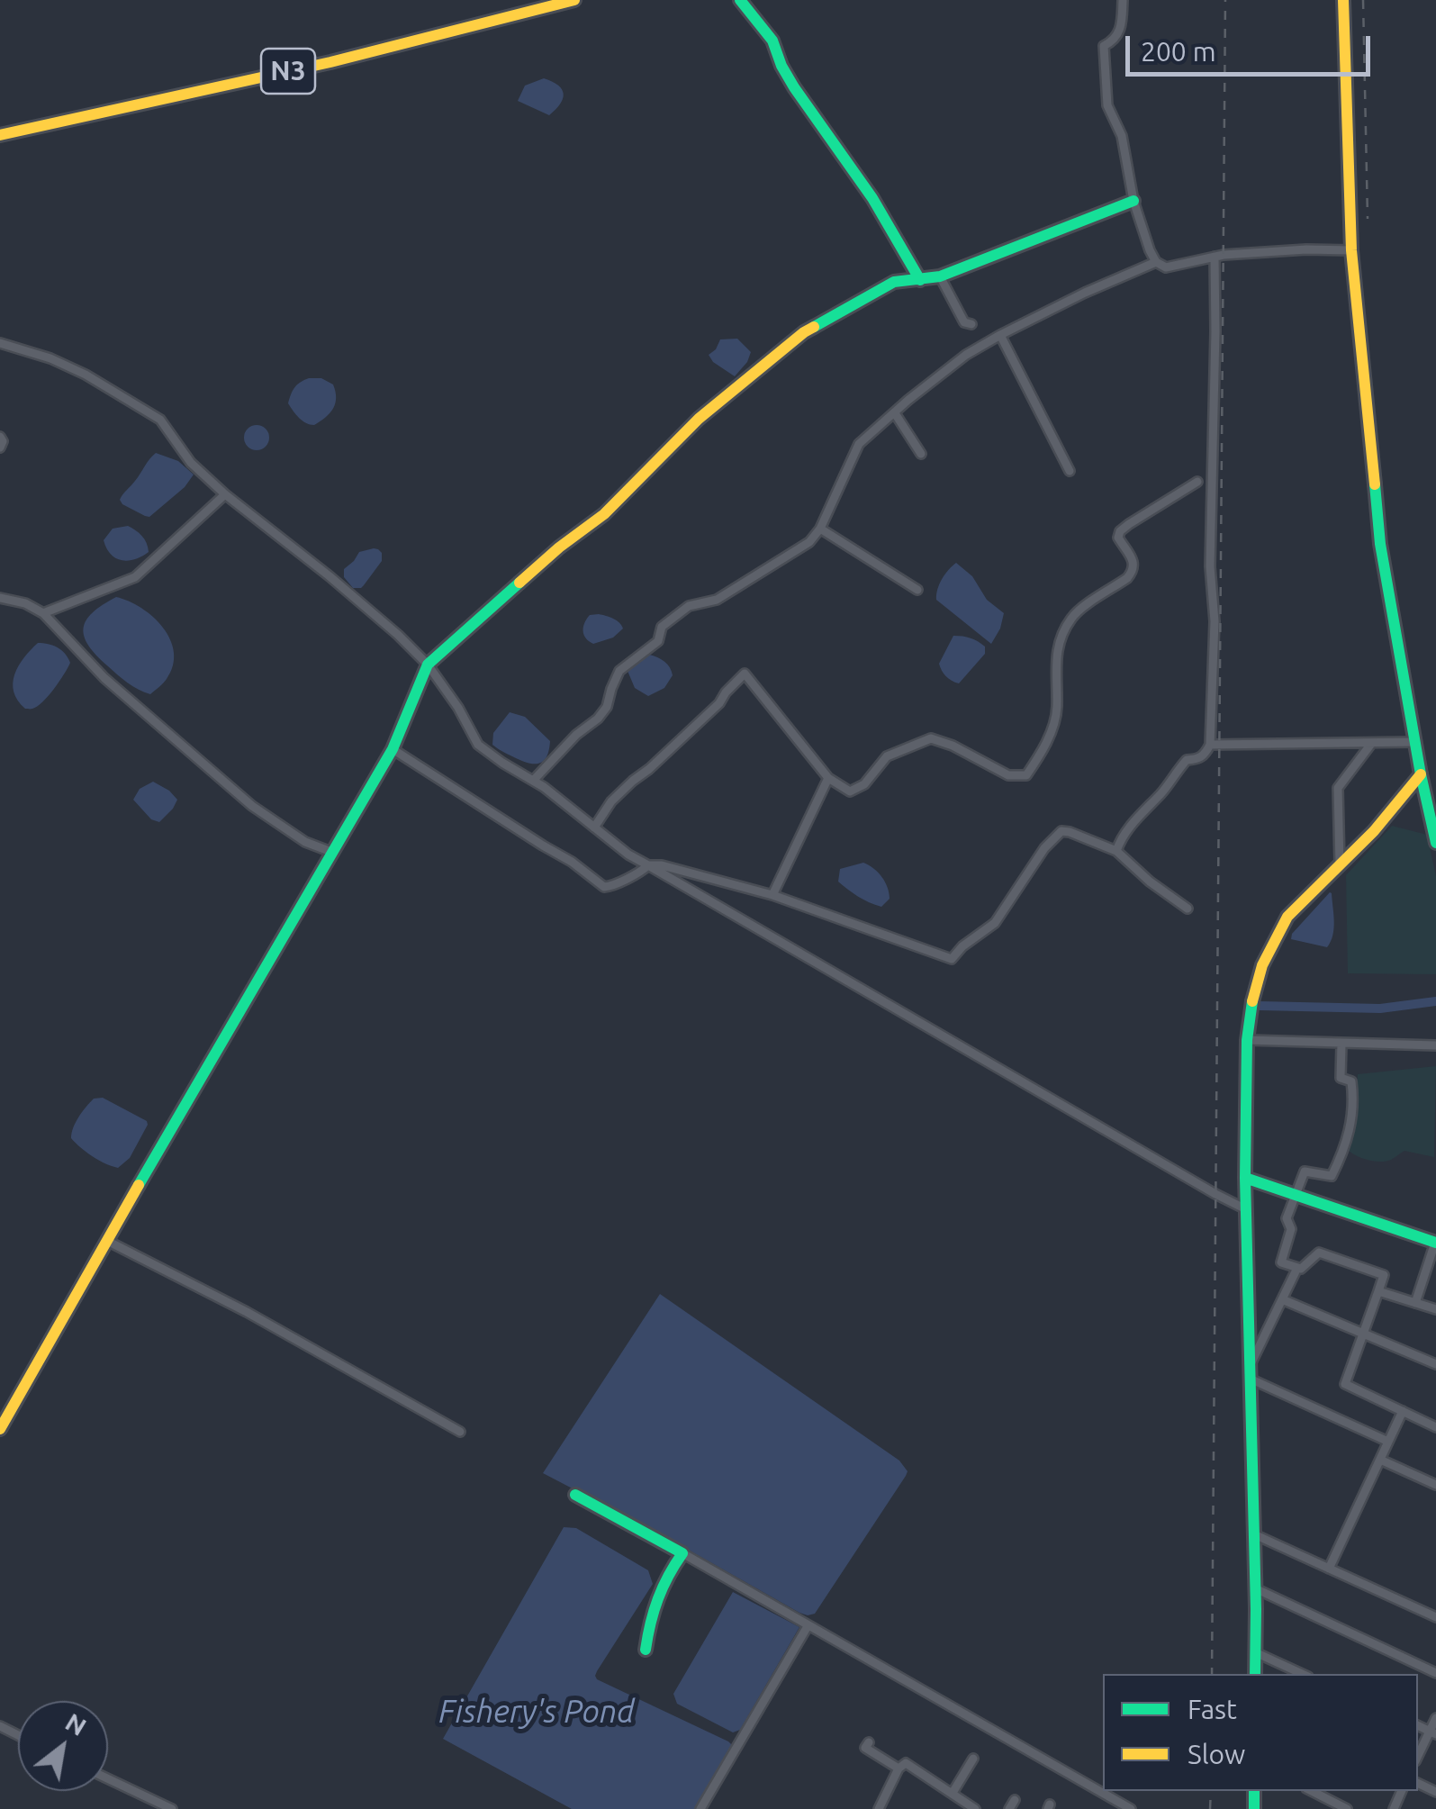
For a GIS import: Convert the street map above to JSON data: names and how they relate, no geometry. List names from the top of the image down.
{
  "streets": {
    "main road": ["N3"]
  },
  "water": ["Fishery's Pond"],
  "legend": ["Fast", "Slow"],
  "scale_bar": "200 m",
  "north": "top right"
}
